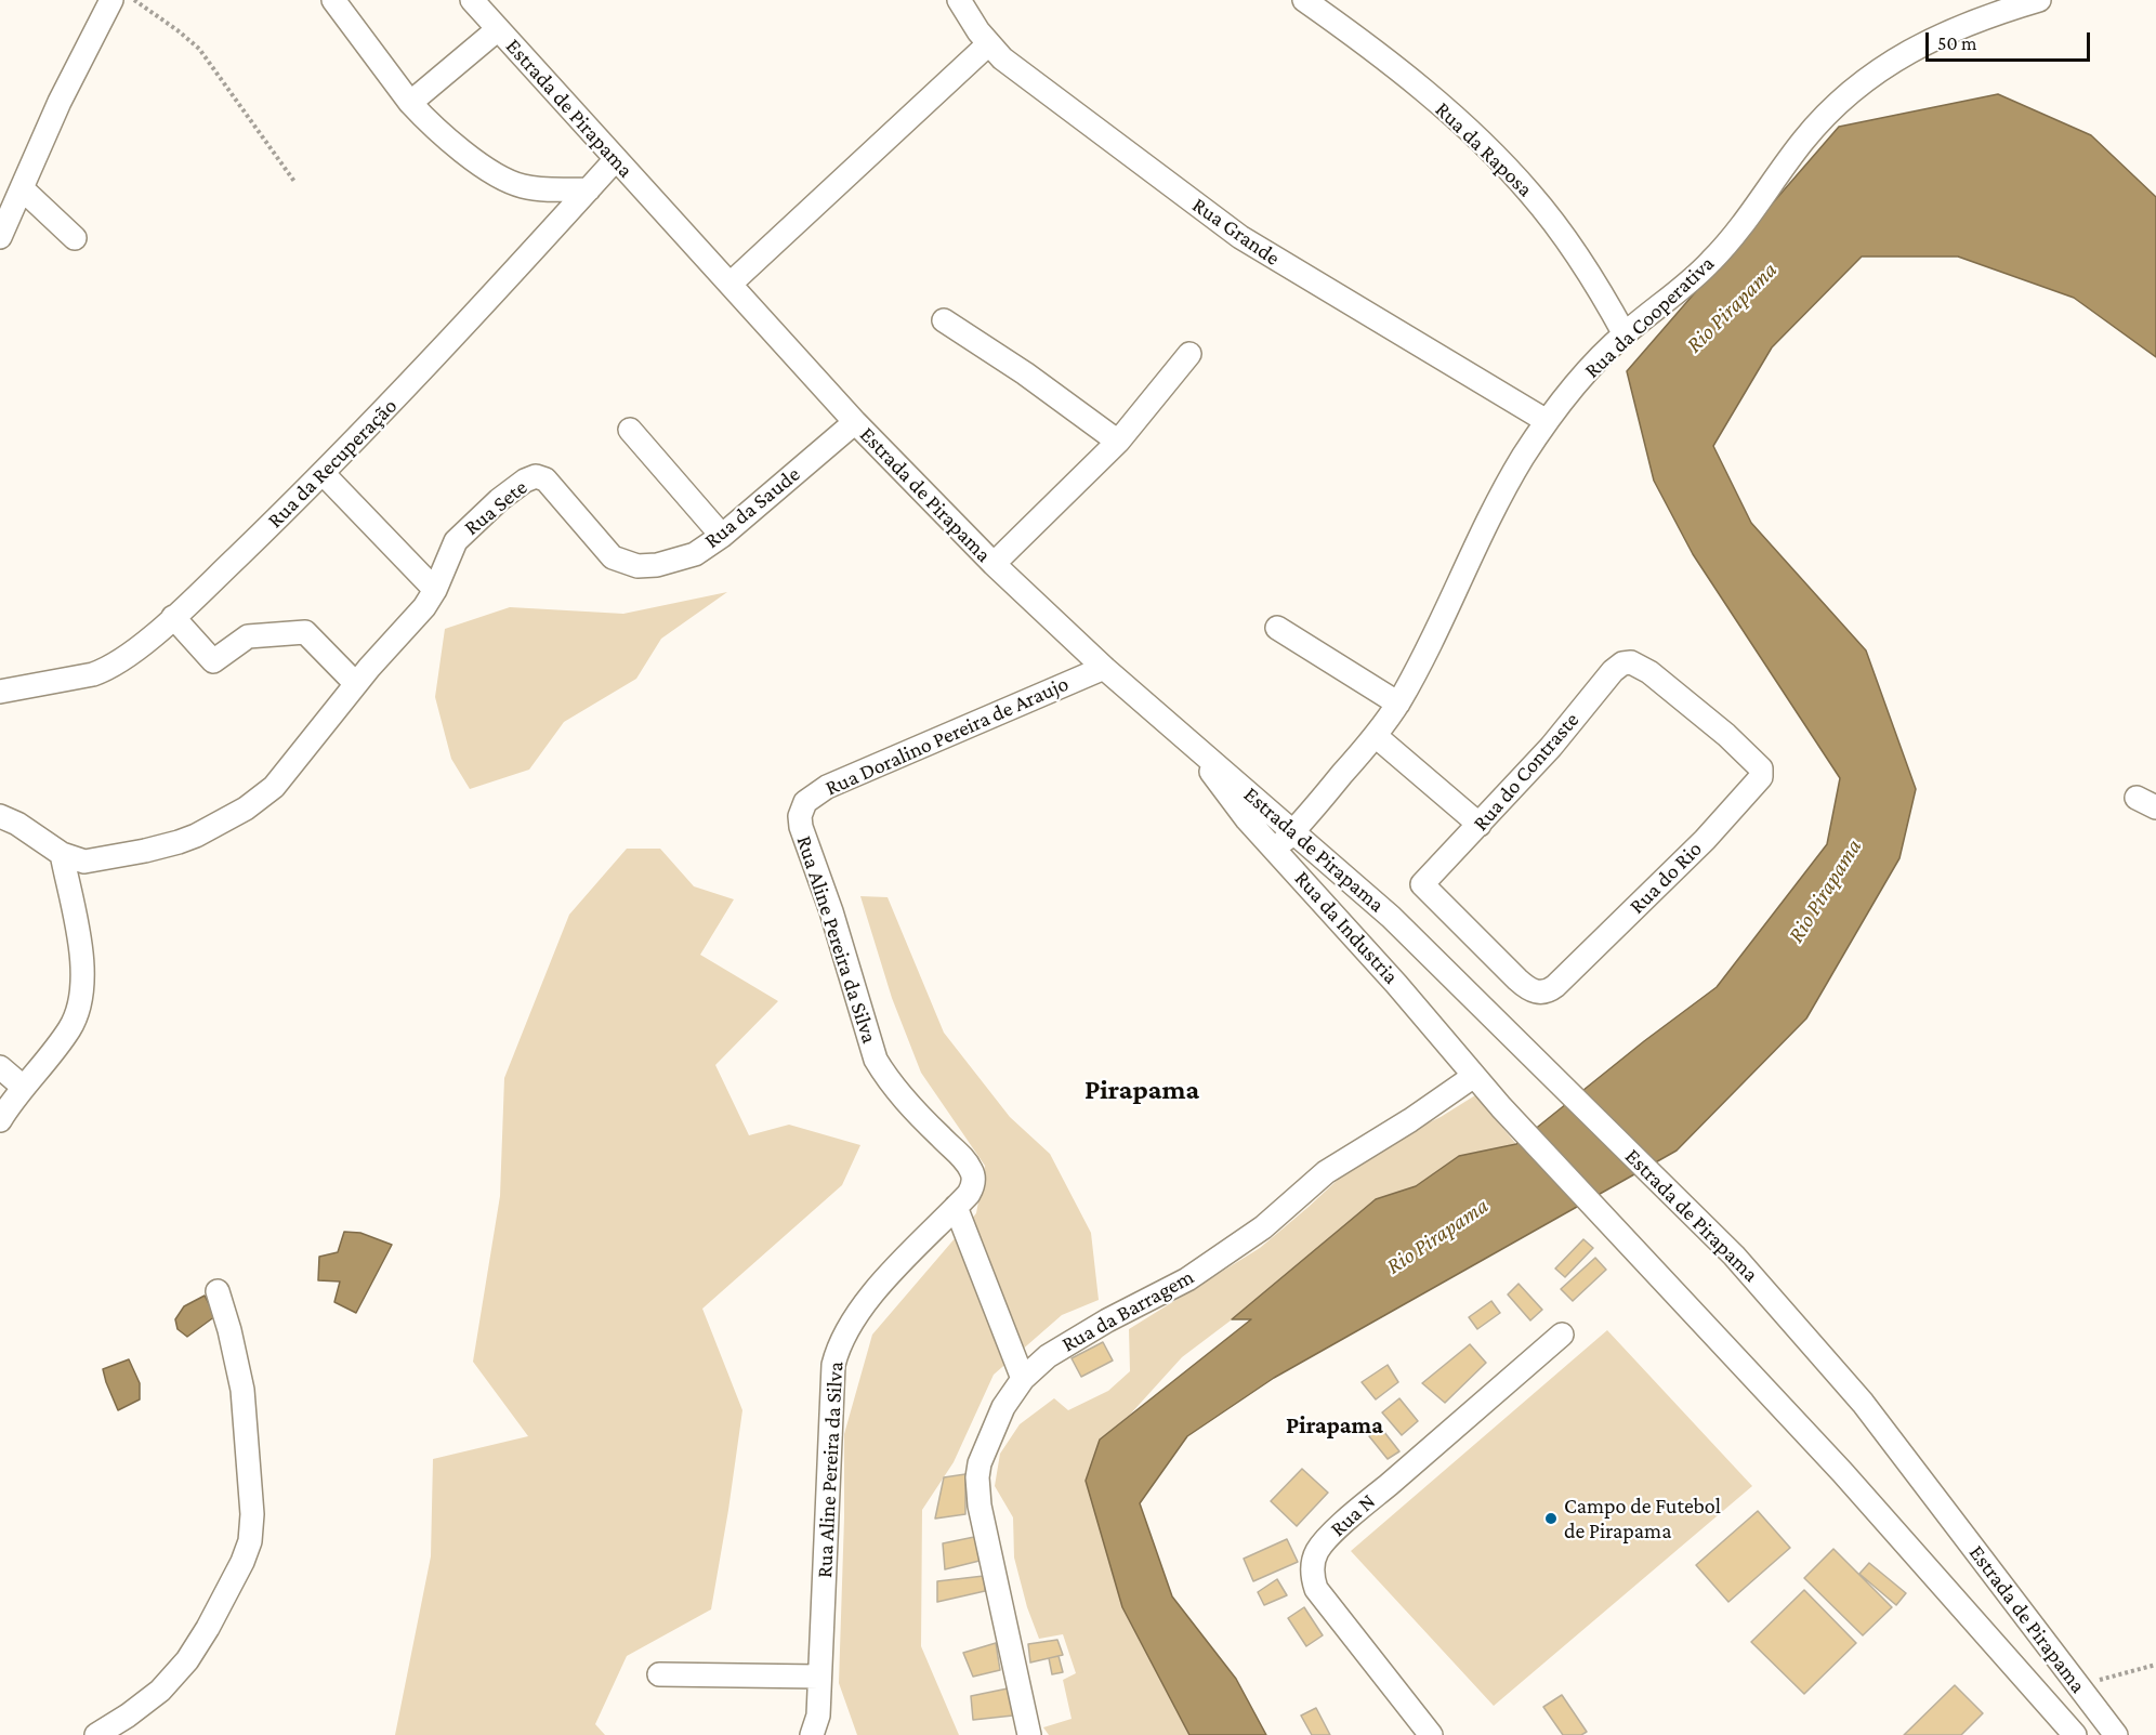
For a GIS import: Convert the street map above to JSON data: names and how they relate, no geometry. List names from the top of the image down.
{
  "streets": {
    "street": [
      "Estrada de Pirapama",
      "Rua da Raposa",
      "Rua Grande",
      "Rua da Cooperativa",
      "Rua da Recuperação",
      "Rua Sete",
      "Rua da Saude",
      "Rua Doralino Pereira de Araujo",
      "Rua do Contraste",
      "Rua do Rio",
      "Rua da Industria",
      "Rua Aline Pereira da Silva",
      "Rua da Barragem",
      "Rua N"
    ]
  },
  "crossings": [
    ["Estrada de Pirapama", "Rua da Cooperativa"],
    ["Estrada de Pirapama", "Rua da Recuperação"],
    ["Estrada de Pirapama", "Rua da Saude"],
    ["Estrada de Pirapama", "Rua Doralino Pereira de Araujo"],
    ["Estrada de Pirapama", "Rua da Industria"],
    ["Rua da Raposa", "Rua da Cooperativa"],
    ["Rua Grande", "Rua da Cooperativa"],
    ["Rua da Cooperativa", "Rua da Industria"],
    ["Rua Sete", "Rua da Saude"],
    ["Rua Doralino Pereira de Araujo", "Rua Aline Pereira da Silva"],
    ["Rua do Contraste", "Rua do Rio"],
    ["Rua da Industria", "Rua da Barragem"]
  ],
  "districts": ["Pirapama", "Pirapama"],
  "water": ["Rio Pirapama"],
  "places": ["Campo de Futebol de Pirapama"],
  "scale_bar": "50 m"
}
